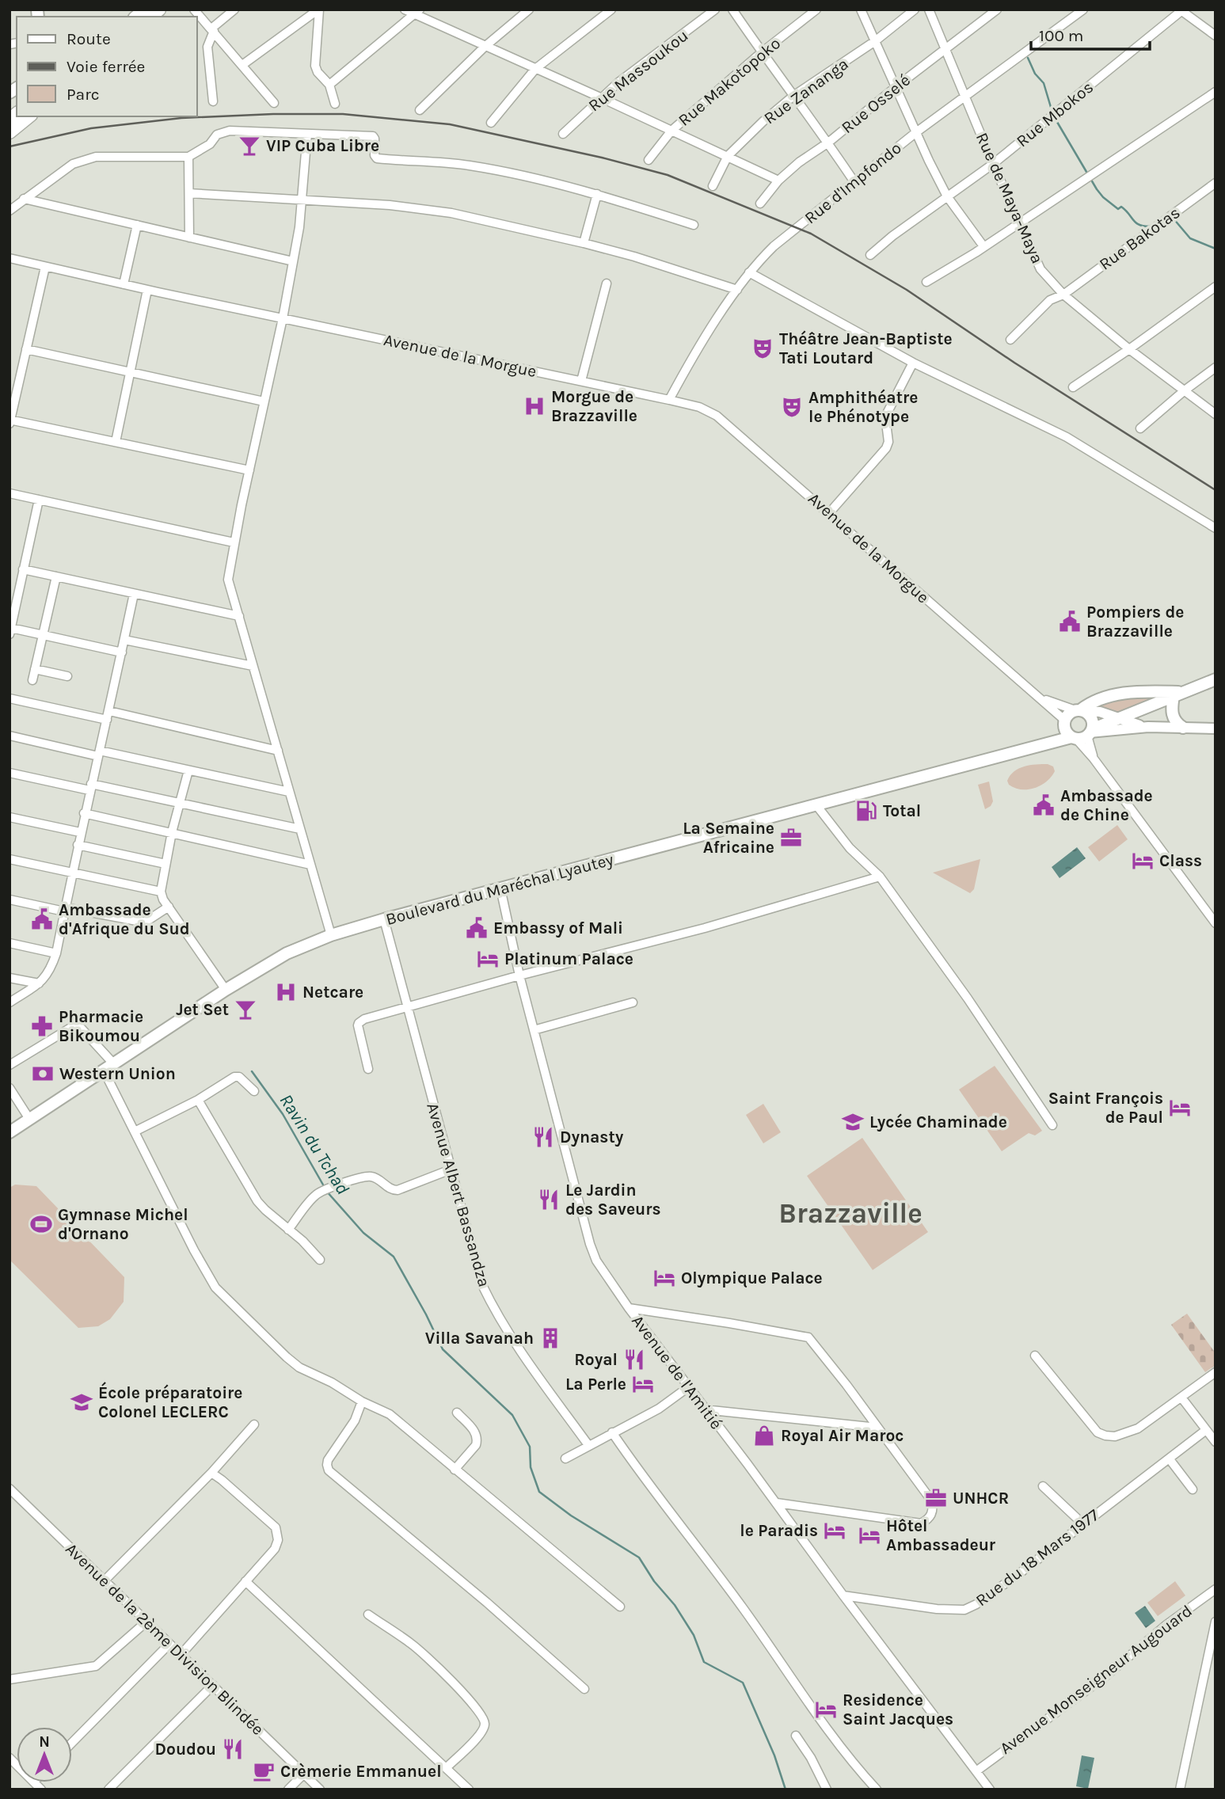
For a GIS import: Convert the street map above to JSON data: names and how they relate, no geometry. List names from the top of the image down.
{
  "streets": {
    "main road": ["Boulevard du Maréchal Lyautey"],
    "street": [
      "Rue Massoukou",
      "Rue Makotopoko",
      "Rue Zananga",
      "Rue Osselé",
      "Rue Mbokos",
      "Rue d'Impfondo",
      "Rue de Maya-Maya",
      "Rue Bakotas",
      "Avenue de la Morgue",
      "Avenue Albert Bassandza",
      "Avenue de l'Amitié",
      "Rue du 18 Mars 1977",
      "Avenue de la 2ème Division Blindée",
      "Avenue Monseigneur Augouard"
    ]
  },
  "crossings": [
    ["Rue Osselé", "Rue de Maya-Maya"],
    ["Rue Mbokos", "Rue de Maya-Maya"],
    ["Rue d'Impfondo", "Rue de Maya-Maya"],
    ["Rue d'Impfondo", "Avenue de la Morgue"],
    ["Rue de Maya-Maya", "Rue Bakotas"],
    ["Avenue de la Morgue", "Boulevard du Maréchal Lyautey"],
    ["Boulevard du Maréchal Lyautey", "Avenue Albert Bassandza"],
    ["Boulevard du Maréchal Lyautey", "Avenue de l'Amitié"],
    ["Avenue de l'Amitié", "Rue du 18 Mars 1977"],
    ["Avenue de l'Amitié", "Avenue Monseigneur Augouard"]
  ],
  "districts": ["Brazzaville"],
  "water": ["Ravin du Tchad"],
  "places": {
    "bar": ["VIP Cuba Libre", "Jet Set"],
    "theatre": ["Théâtre Jean-Baptiste Tati Loutard", "Amphithéatre le Phénotype"],
    "hospital": ["Morgue de Brazzaville", "Netcare"],
    "public building": [
      "Pompiers de Brazzaville",
      "Ambassade de Chine",
      "Ambassade d'Afrique du Sud",
      "Embassy of Mali"
    ],
    "fuel station": ["Total"],
    "office": ["La Semaine Africaine", "UNHCR"],
    "hotel": [
      "Class",
      "Platinum Palace",
      "Saint François de Paul",
      "Olympique Palace",
      "La Perle",
      "le Paradis",
      "Hôtel Ambassadeur",
      "Residence Saint Jacques"
    ],
    "pharmacy": ["Pharmacie Bikoumou"],
    "bank": ["Western Union"],
    "school or university": ["Lycée Chaminade", "École préparatoire Colonel LECLERC"],
    "restaurant": [
      "Dynasty",
      "Le Jardin des Saveurs",
      "Royal",
      "Doudou"
    ],
    "sports": ["Gymnase Michel d'Ornano"],
    "building": ["Villa Savanah"],
    "shop": ["Royal Air Maroc"],
    "cafe": ["Crèmerie Emmanuel"]
  },
  "legend": ["Route", "Voie ferrée", "Parc"],
  "scale_bar": "100 m",
  "north": "top"
}
